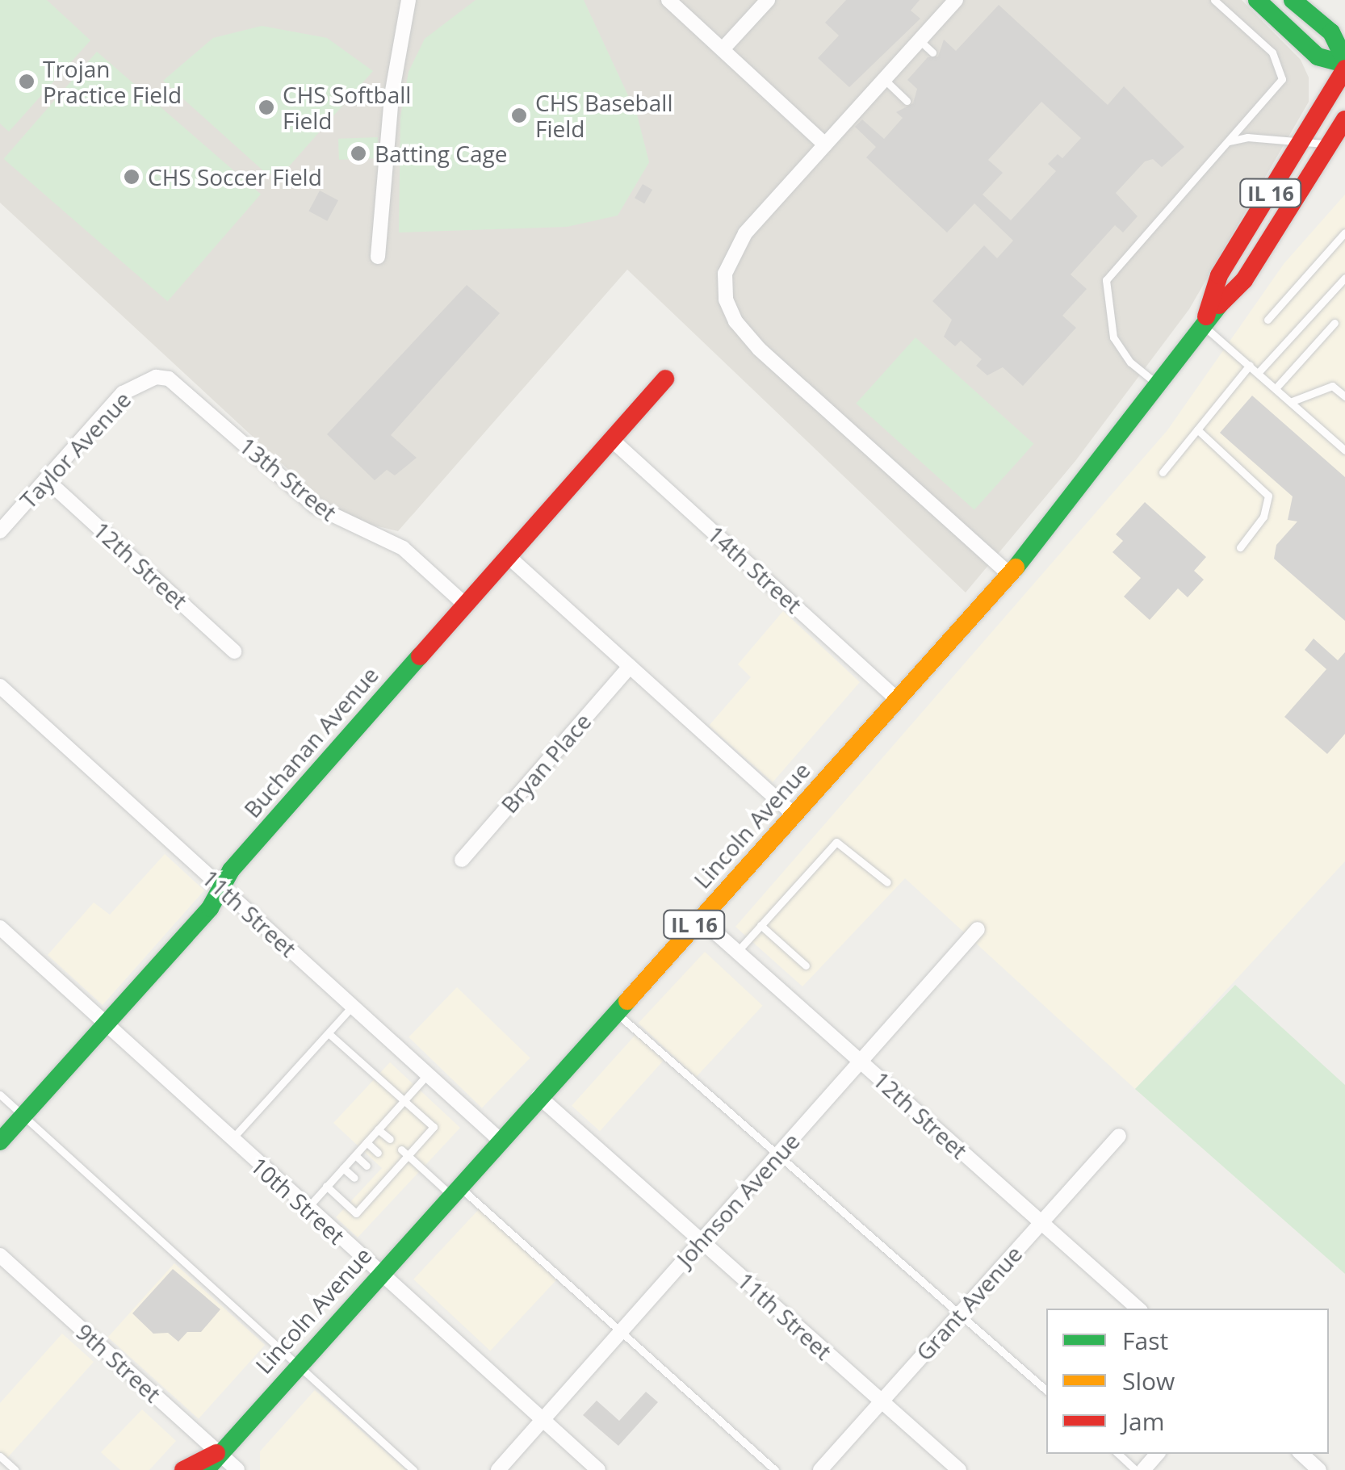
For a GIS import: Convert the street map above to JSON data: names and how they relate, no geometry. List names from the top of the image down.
{
  "streets": {
    "main road": ["IL 16", "Buchanan Avenue", "Lincoln Avenue"],
    "street": [
      "Taylor Avenue",
      "13th Street",
      "12th Street",
      "14th Street",
      "Bryan Place",
      "11th Street",
      "Johnson Avenue",
      "10th Street",
      "Grant Avenue",
      "9th Street"
    ]
  },
  "crossings": [
    ["Taylor Avenue", "13th Street"],
    ["Taylor Avenue", "12th Street"],
    ["13th Street", "Buchanan Avenue"],
    ["12th Street", "Lincoln Avenue"],
    ["12th Street", "Johnson Avenue"],
    ["12th Street", "Grant Avenue"],
    ["14th Street", "Buchanan Avenue"],
    ["14th Street", "Lincoln Avenue"],
    ["Buchanan Avenue", "11th Street"],
    ["Buchanan Avenue", "10th Street"],
    ["Lincoln Avenue", "11th Street"],
    ["Lincoln Avenue", "10th Street"],
    ["Lincoln Avenue", "9th Street"],
    ["11th Street", "Johnson Avenue"],
    ["11th Street", "Grant Avenue"],
    ["Johnson Avenue", "10th Street"]
  ],
  "places": [
    "Trojan Practice Field",
    "CHS Softball Field",
    "CHS Baseball Field",
    "Batting Cage",
    "CHS Soccer Field"
  ],
  "legend": ["Fast", "Slow", "Jam"]
}
